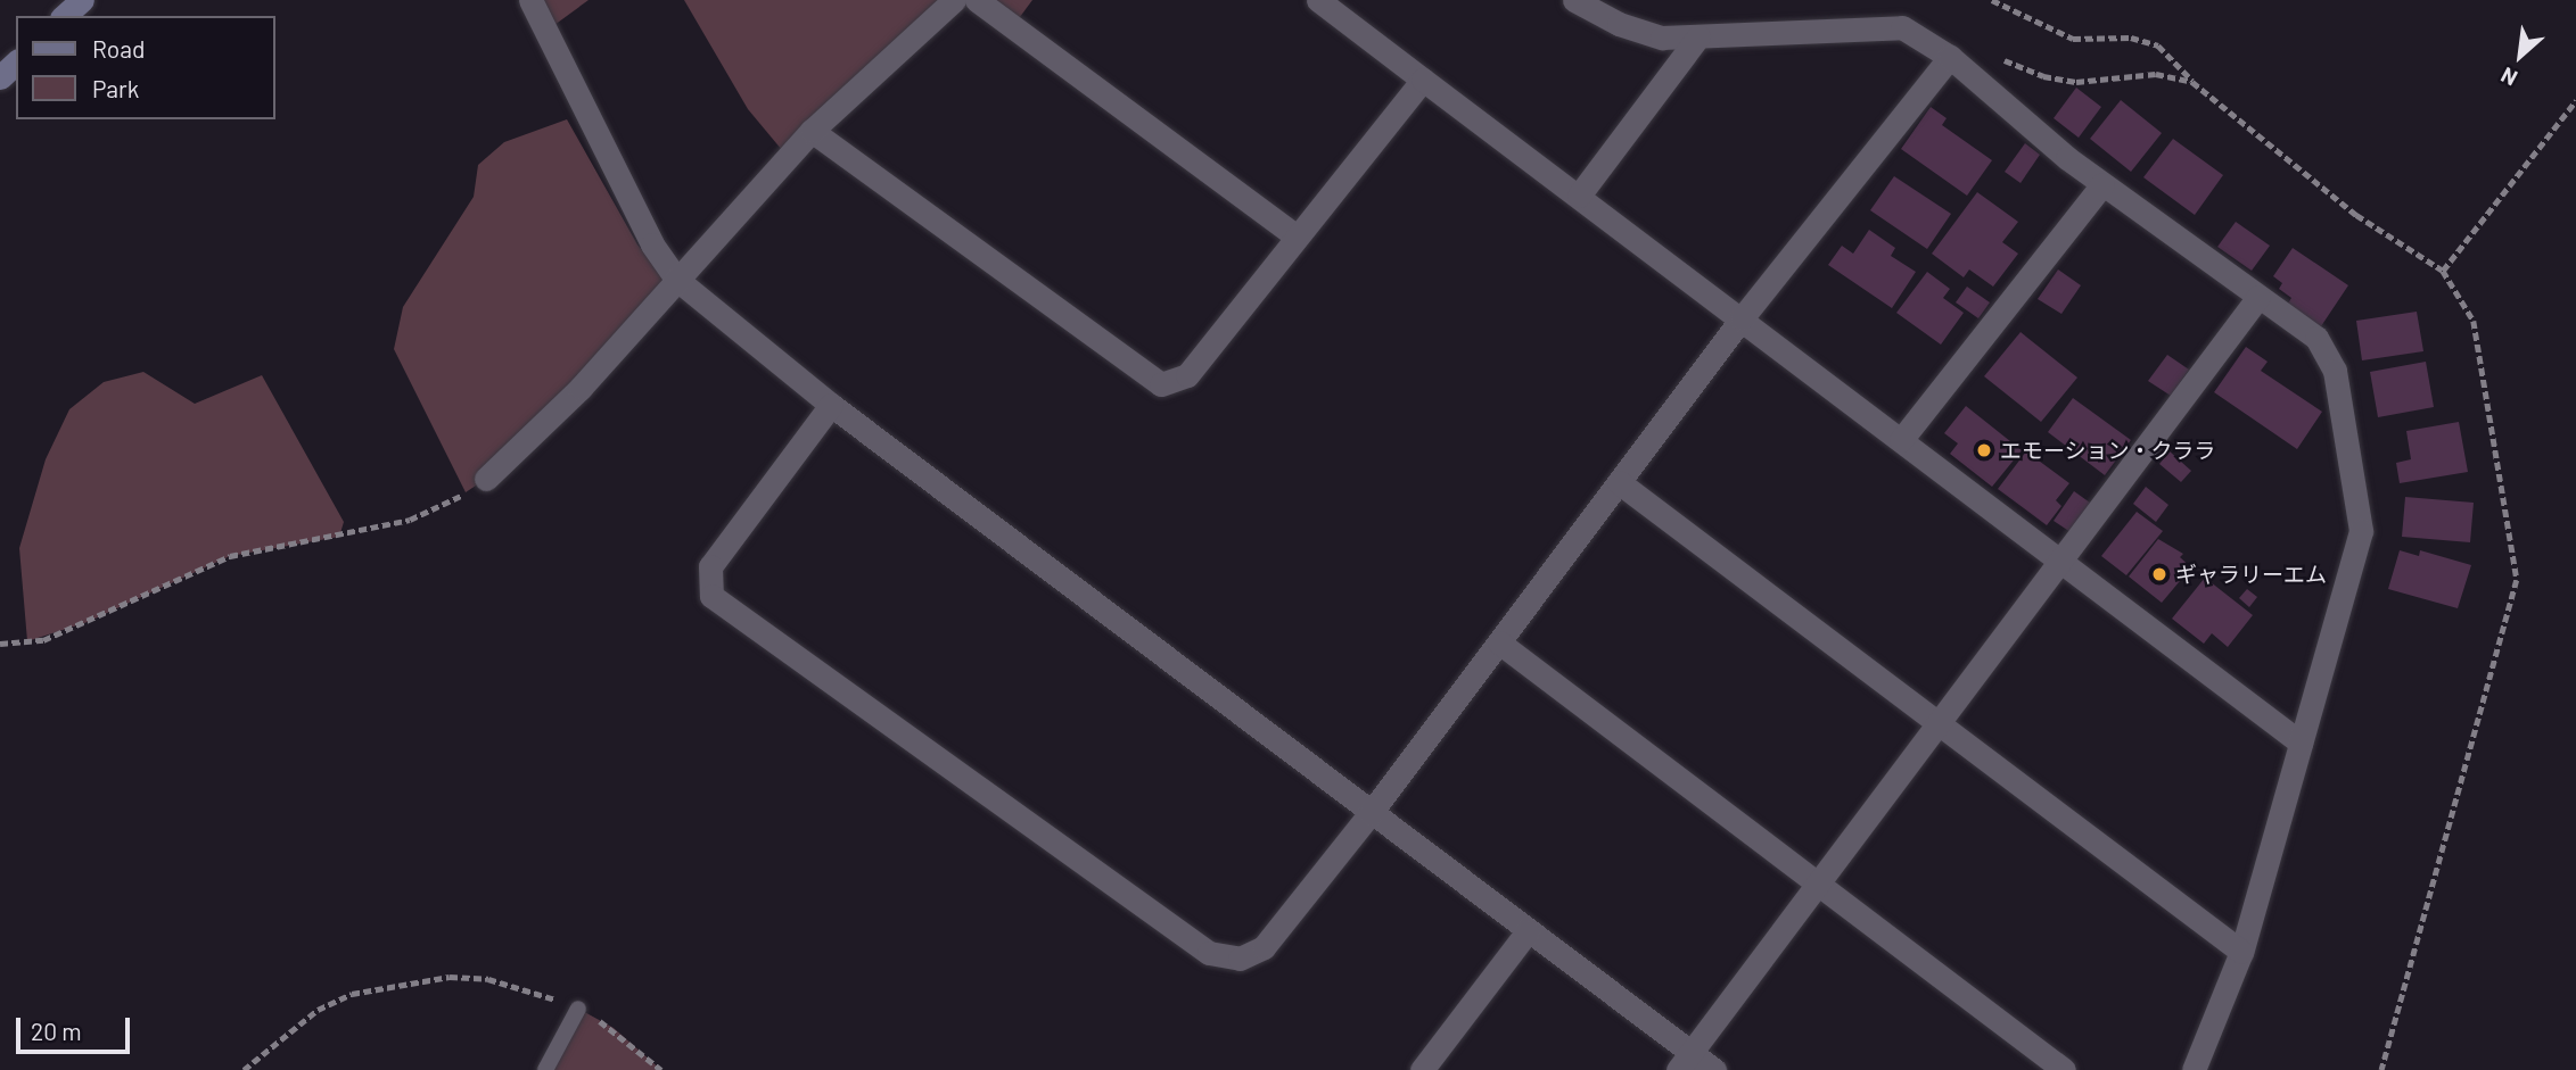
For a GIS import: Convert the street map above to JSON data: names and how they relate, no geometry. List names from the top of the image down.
{
  "places": ["エモーション・クララ", "ギャラリーエム"],
  "legend": ["Road", "Park"],
  "scale_bar": "20 m",
  "north": "bottom left"
}
